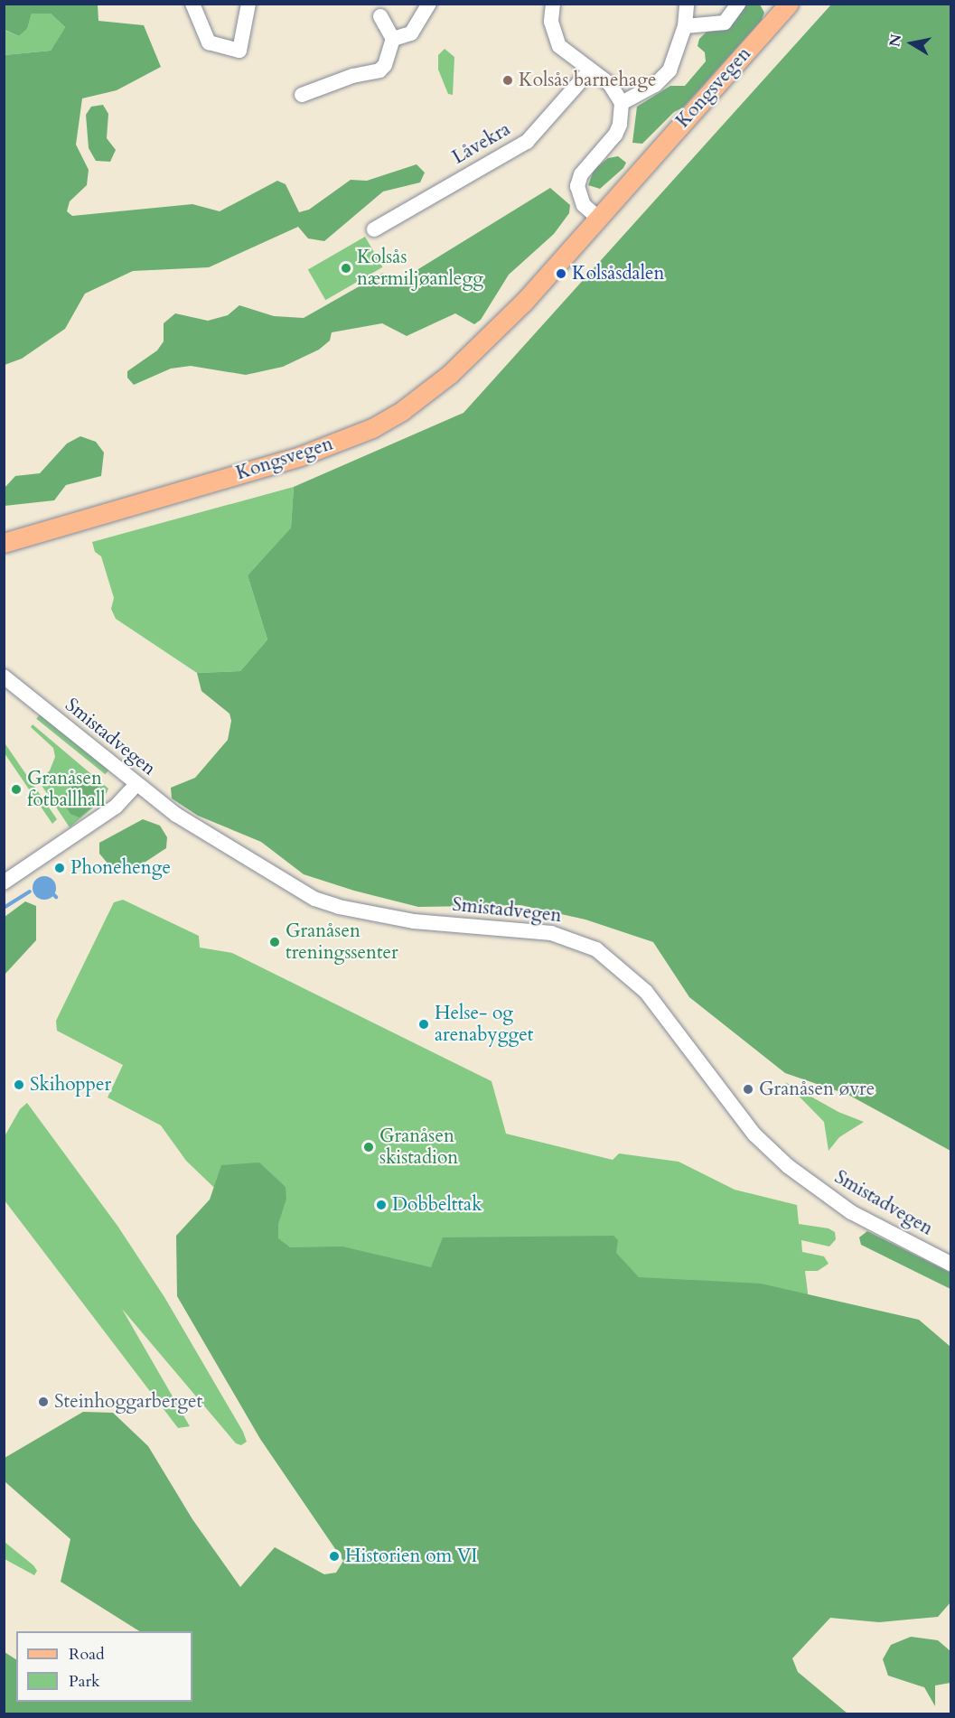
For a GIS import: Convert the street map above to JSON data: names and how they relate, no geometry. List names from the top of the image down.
{
  "streets": {
    "main road": ["Kongsvegen"],
    "street": ["Låvekra", "Smistadvegen"]
  },
  "places": [
    "Kolsås barnehage",
    "Kolsås nærmiljøanlegg",
    "Kolsåsdalen",
    "Granåsen fotballhall",
    "Phonehenge",
    "Granåsen treningssenter",
    "Helse- og arenabygget",
    "Skihopper",
    "Granåsen øvre",
    "Granåsen skistadion",
    "Dobbelttak",
    "Steinhoggarberget",
    "Historien om VI"
  ],
  "legend": ["Road", "Park"],
  "north": "left"
}
